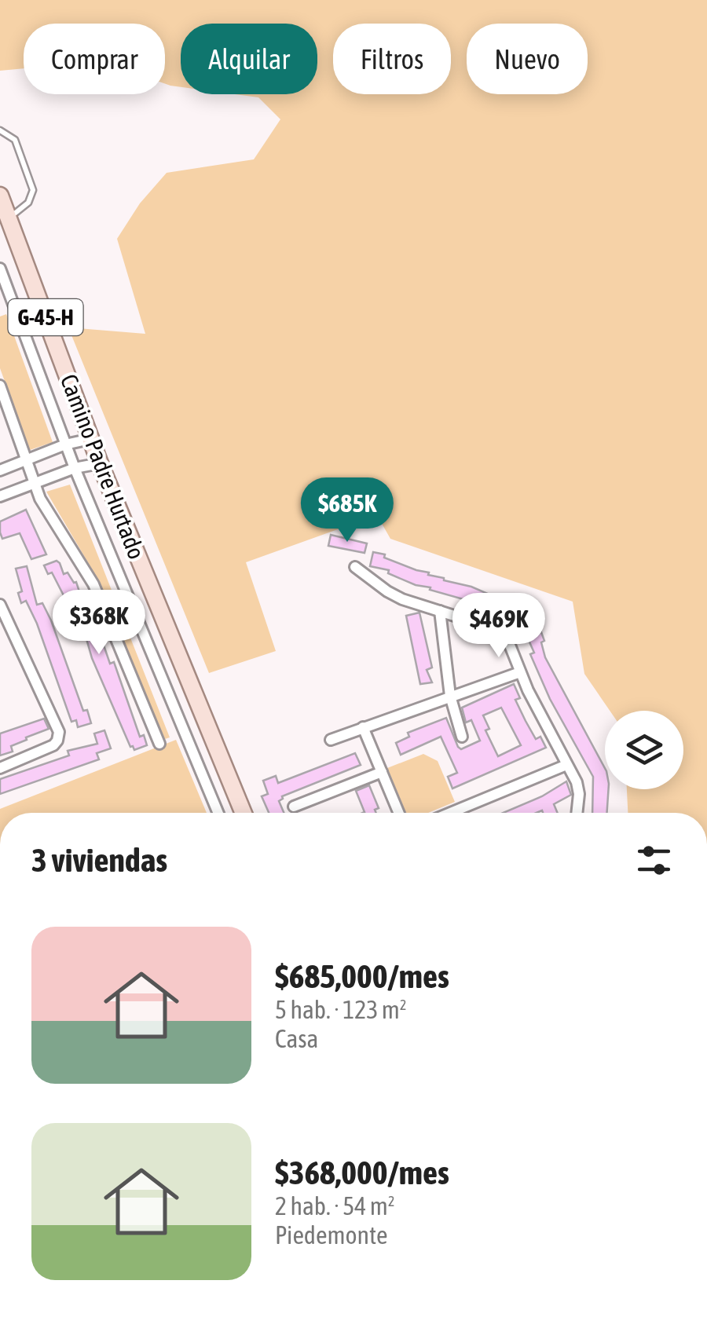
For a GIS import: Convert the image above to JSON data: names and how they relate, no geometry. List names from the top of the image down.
{
  "streets": {
    "main road": ["G-45-H", "Camino Padre Hurtado"]
  },
  "page": {
    "chip": [
      "Comprar",
      "Alquilar",
      "Filtros",
      "Nuevo"
    ],
    "price": ["$685K", "$368K", "$469K"],
    "heading": "3 viviendas",
    "list": [
      {
        "name": "$685,000/mes",
        "note": "5 hab. · 123 m² · Casa"
      },
      {
        "name": "$368,000/mes",
        "note": "2 hab. · 54 m² · Piedemonte"
      }
    ]
  }
}
